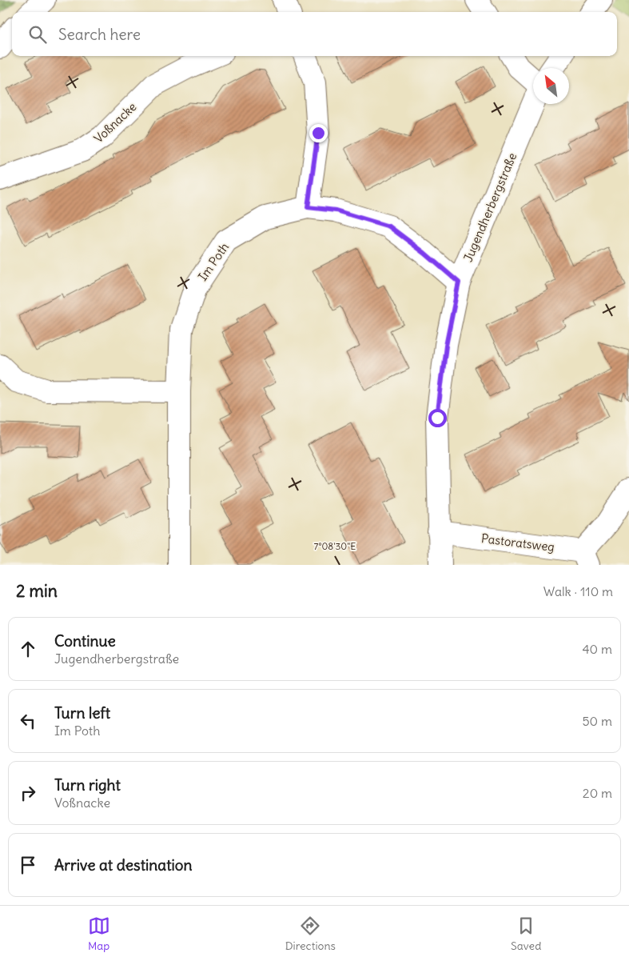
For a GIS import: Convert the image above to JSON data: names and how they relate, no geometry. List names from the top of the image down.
{
  "streets": {
    "street": [
      "Voßnacke",
      "Jugendherbergstraße",
      "Im Poth",
      "Pastoratsweg"
    ]
  },
  "crossings": [
    ["Jugendherbergstraße", "Im Poth"],
    ["Jugendherbergstraße", "Pastoratsweg"]
  ],
  "north": "top left",
  "page": {
    "search": "Search here",
    "heading": ["2 min", "Walk · 110 m"],
    "list": [
      ["Continue", "Jugendherbergstraße", "40 m"],
      ["Turn left", "Im Poth", "50 m"],
      ["Turn right", "Voßnacke", "20 m"],
      "Arrive at destination"
    ],
    "nav": ["Map", "Directions", "Saved"]
  },
  "coordinates": ["7°08'30\"E"]
}
